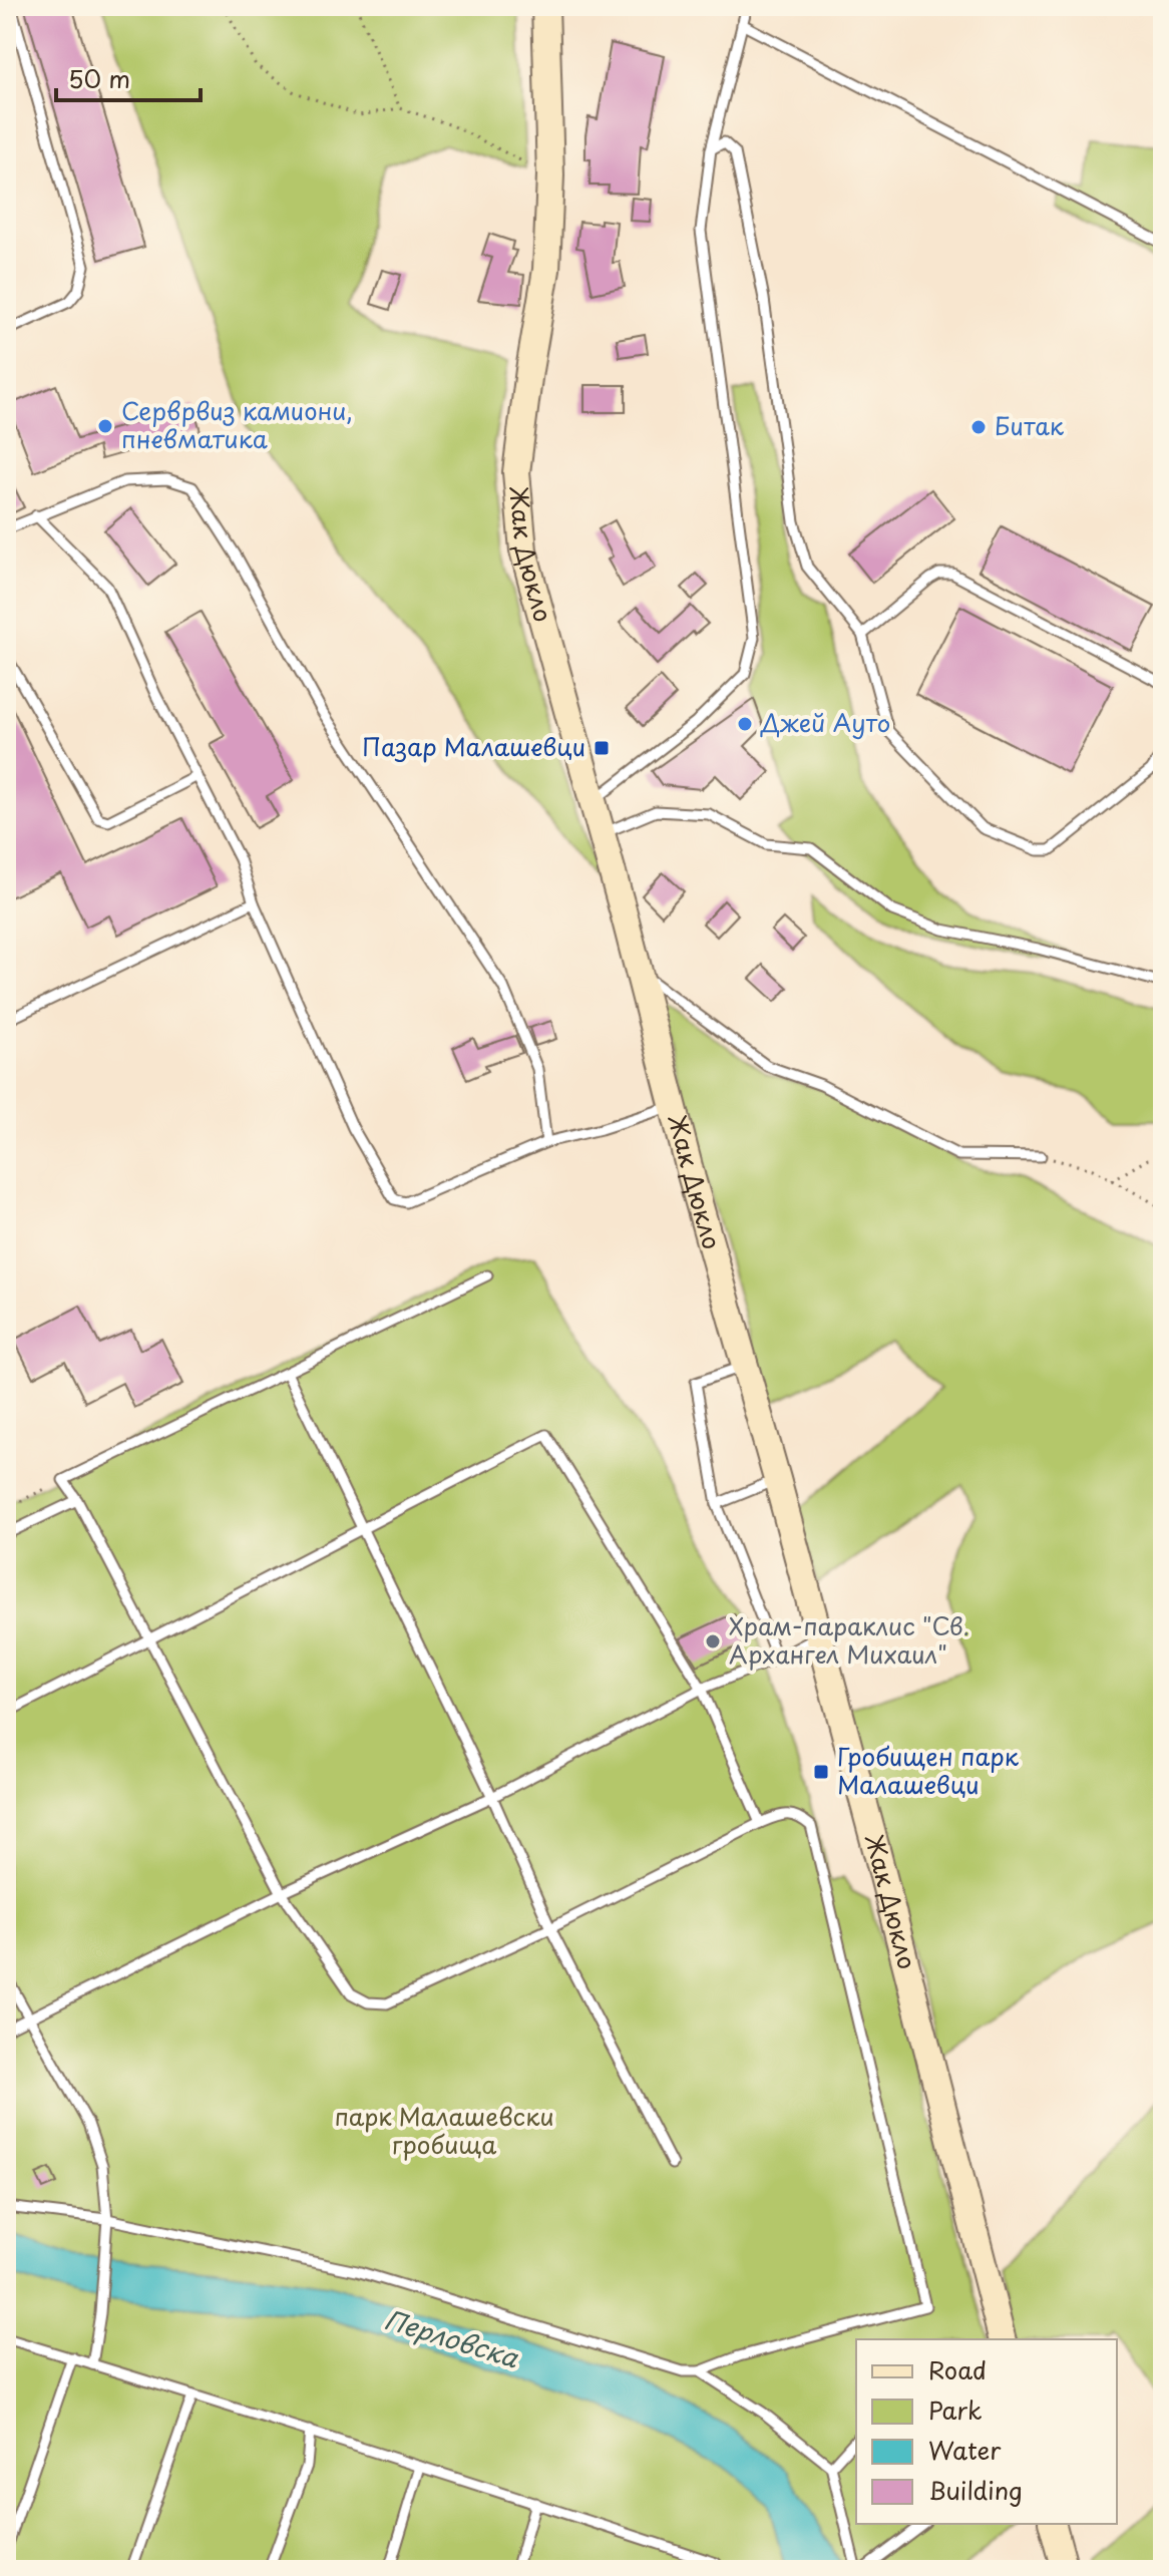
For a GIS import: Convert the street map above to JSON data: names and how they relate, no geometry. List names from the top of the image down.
{
  "streets": {
    "street": ["Жак Дюкло"]
  },
  "water": ["Перловска"],
  "parks": ["парк Малашевски гробища"],
  "places": {
    "other": [
      "Серврвиз камиони, пневматика",
      "Битак",
      "Джей Ауто",
      "Храм-параклис \"Св. Архангел Михаил\""
    ],
    "transit": ["Пазар Малашевци", "Гробищен парк Малашевци"]
  },
  "legend": [
    "Road",
    "Park",
    "Water",
    "Building"
  ],
  "scale_bar": "50 m"
}
